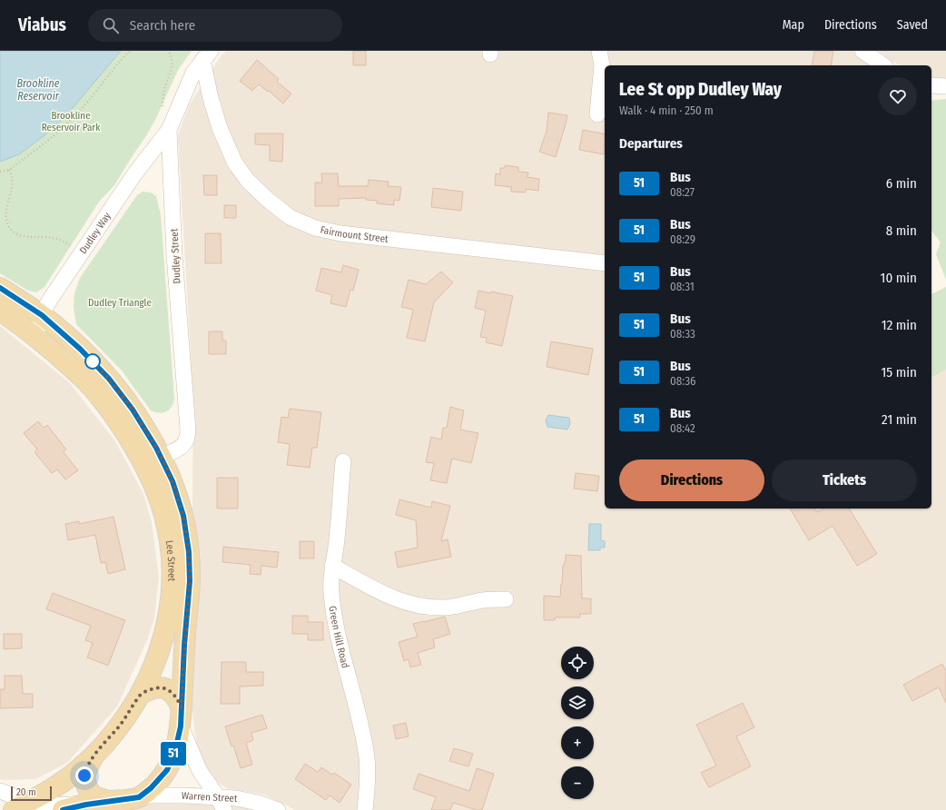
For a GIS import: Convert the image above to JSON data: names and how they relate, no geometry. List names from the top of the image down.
{
  "streets": {
    "main road": ["Lee Street"],
    "street": [
      "Dudley Way",
      "Fairmount Street",
      "Dudley Street",
      "Green Hill Road",
      "Warren Street"
    ]
  },
  "crossings": [
    ["Dudley Way", "Dudley Street"],
    ["Dudley Way", "Lee Street"],
    ["Fairmount Street", "Dudley Street"],
    ["Dudley Street", "Lee Street"],
    ["Lee Street", "Warren Street"]
  ],
  "water": ["Brookline Reservoir"],
  "parks": ["Brookline Reservoir Park", "Dudley Triangle"],
  "lines": ["bus line 51"],
  "scale_bar": "20 m",
  "page": {
    "header": "Viabus",
    "search": "Search here",
    "nav": ["Map", "Directions", "Saved"],
    "on_map": "51",
    "heading": [
      ["Lee St opp Dudley Way", "Walk · 4 min · 250 m"],
      "Departures"
    ],
    "list": [
      {
        "mark": "51",
        "name": "Bus",
        "note": "08:27",
        "value": "6 min"
      },
      {
        "mark": "51",
        "name": "Bus",
        "note": "08:29",
        "value": "8 min"
      },
      {
        "mark": "51",
        "name": "Bus",
        "note": "08:31",
        "value": "10 min"
      },
      {
        "mark": "51",
        "name": "Bus",
        "note": "08:33",
        "value": "12 min"
      },
      {
        "mark": "51",
        "name": "Bus",
        "note": "08:36",
        "value": "15 min"
      },
      {
        "mark": "51",
        "name": "Bus",
        "note": "08:42",
        "value": "21 min"
      }
    ],
    "buttons": ["Directions", "Tickets"],
    "map_buttons": ["+", "−"],
    "scale": "20 m"
  }
}
